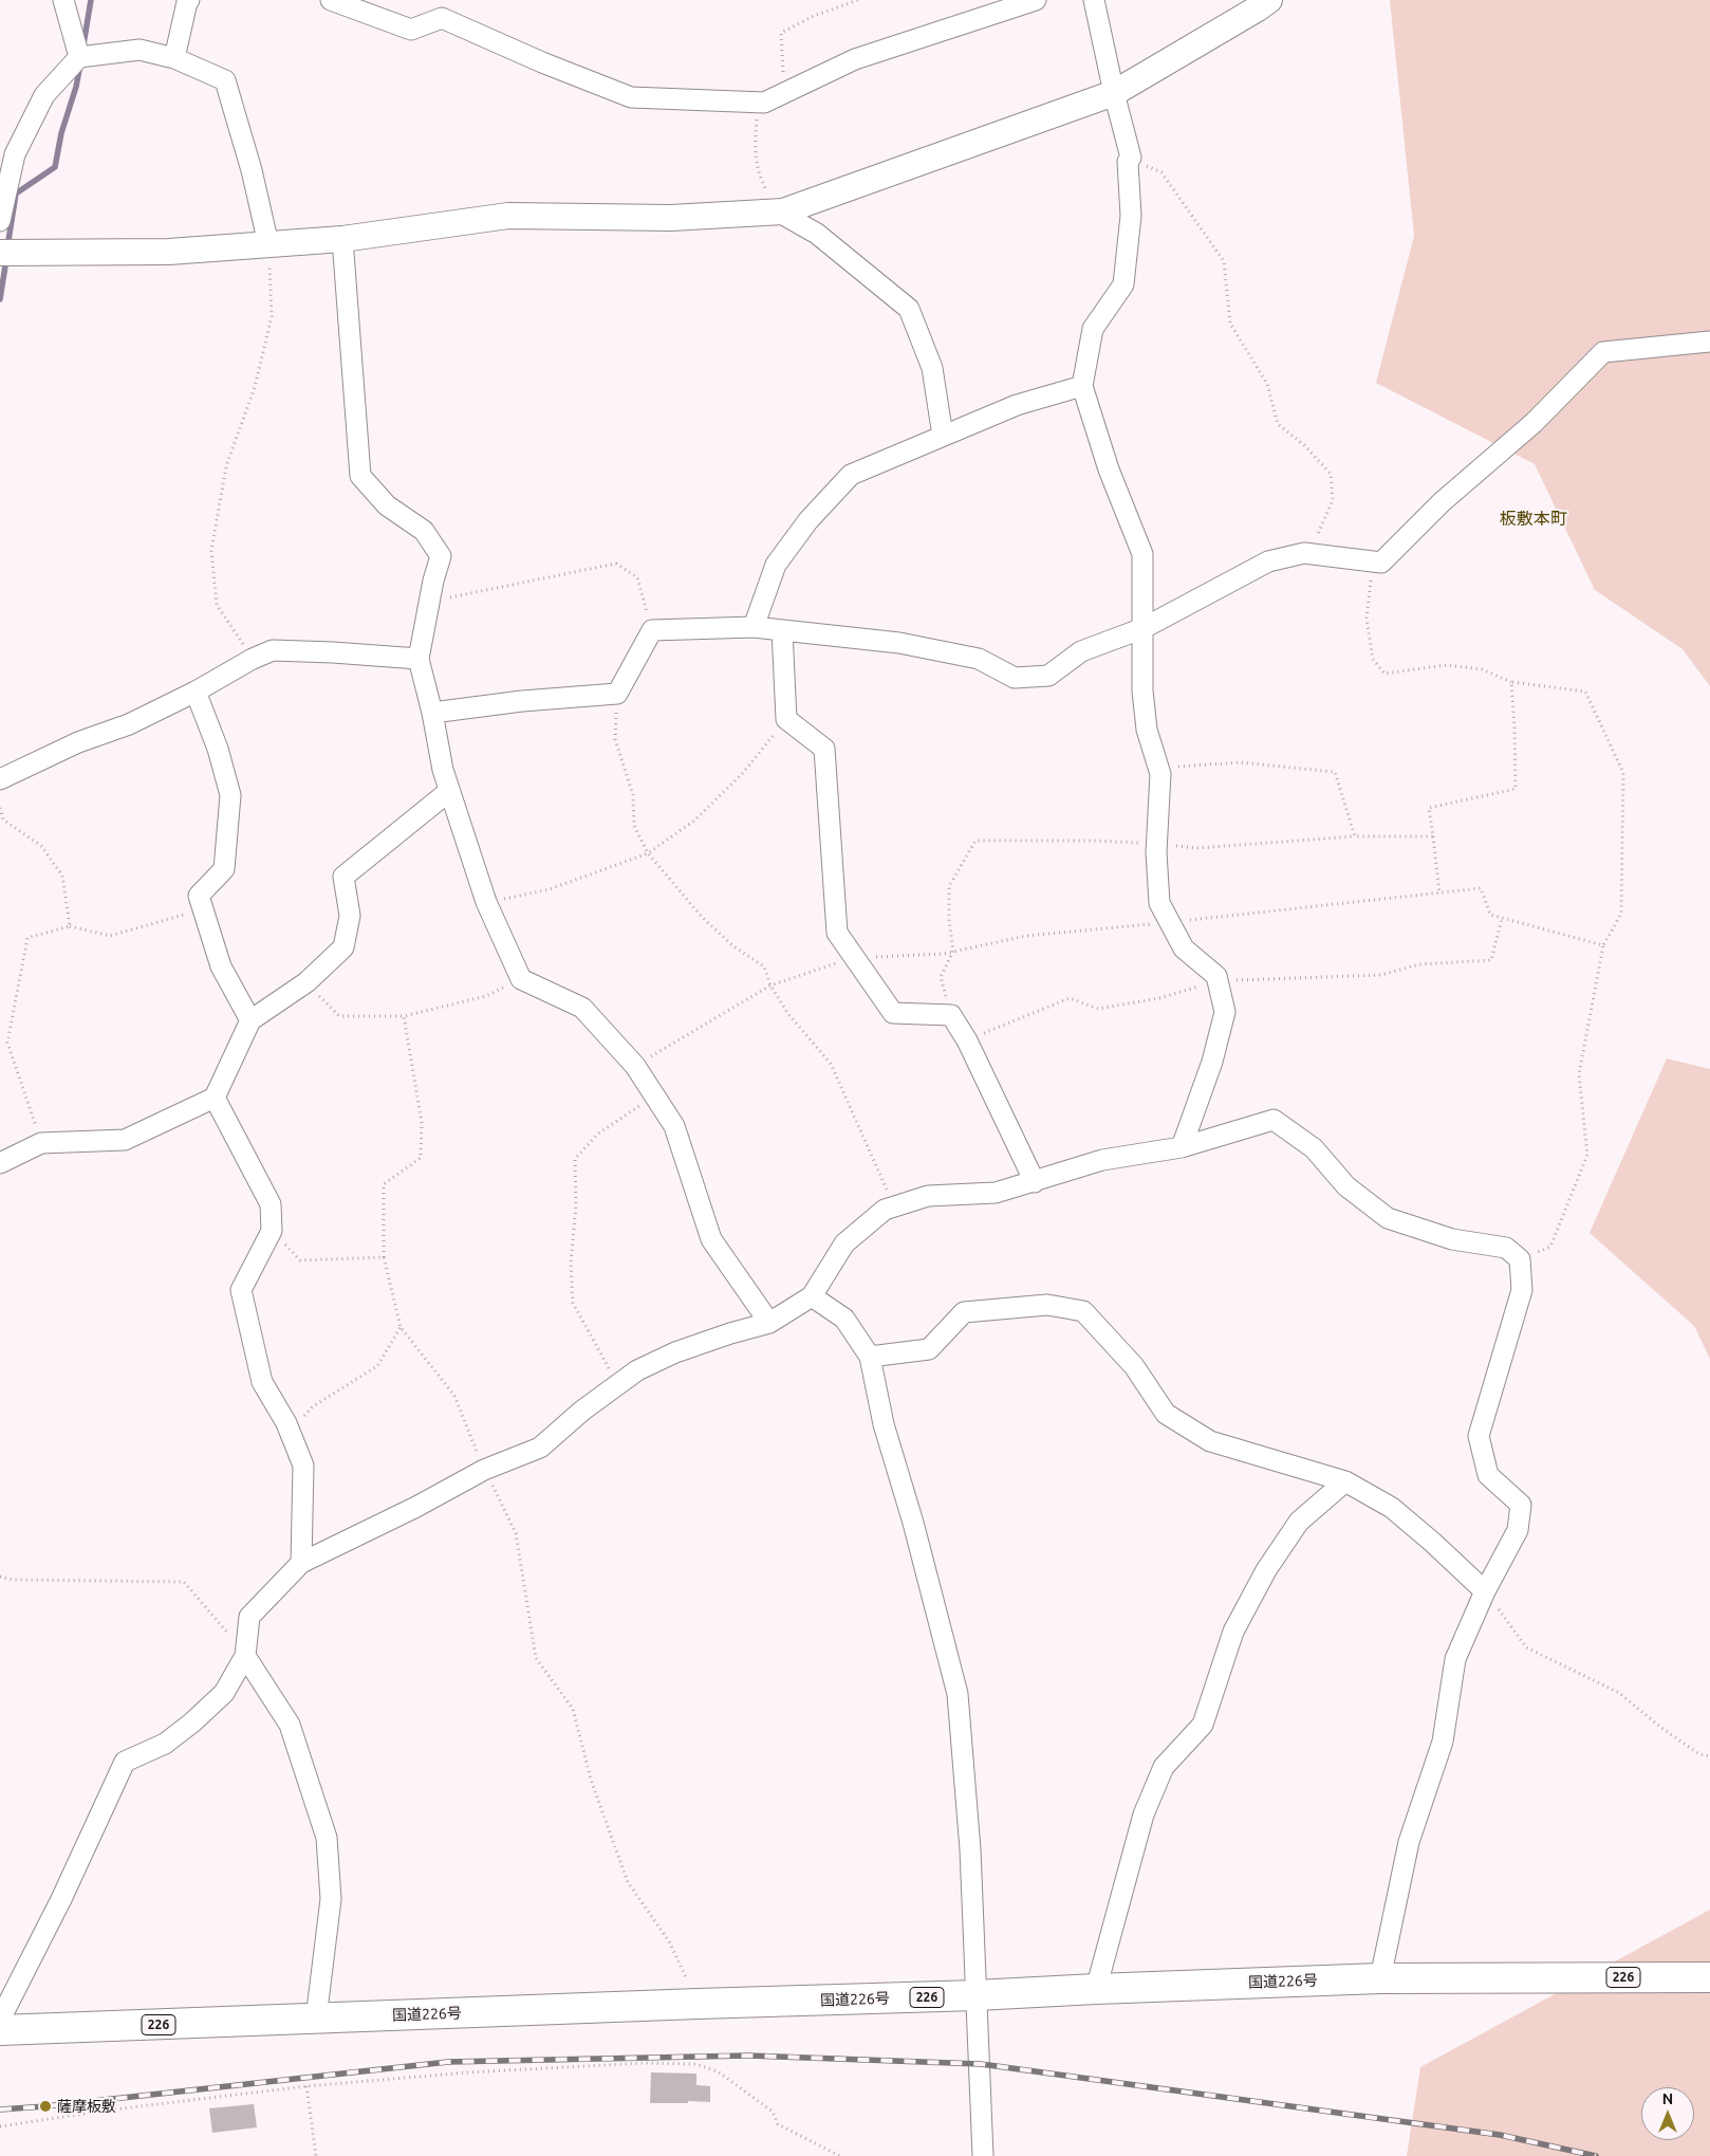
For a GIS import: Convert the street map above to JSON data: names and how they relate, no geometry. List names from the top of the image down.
{
  "streets": {
    "highway": ["226", "国道226号"]
  },
  "districts": ["板敷本町"],
  "places": ["薩摩板敷"],
  "north": "top"
}
